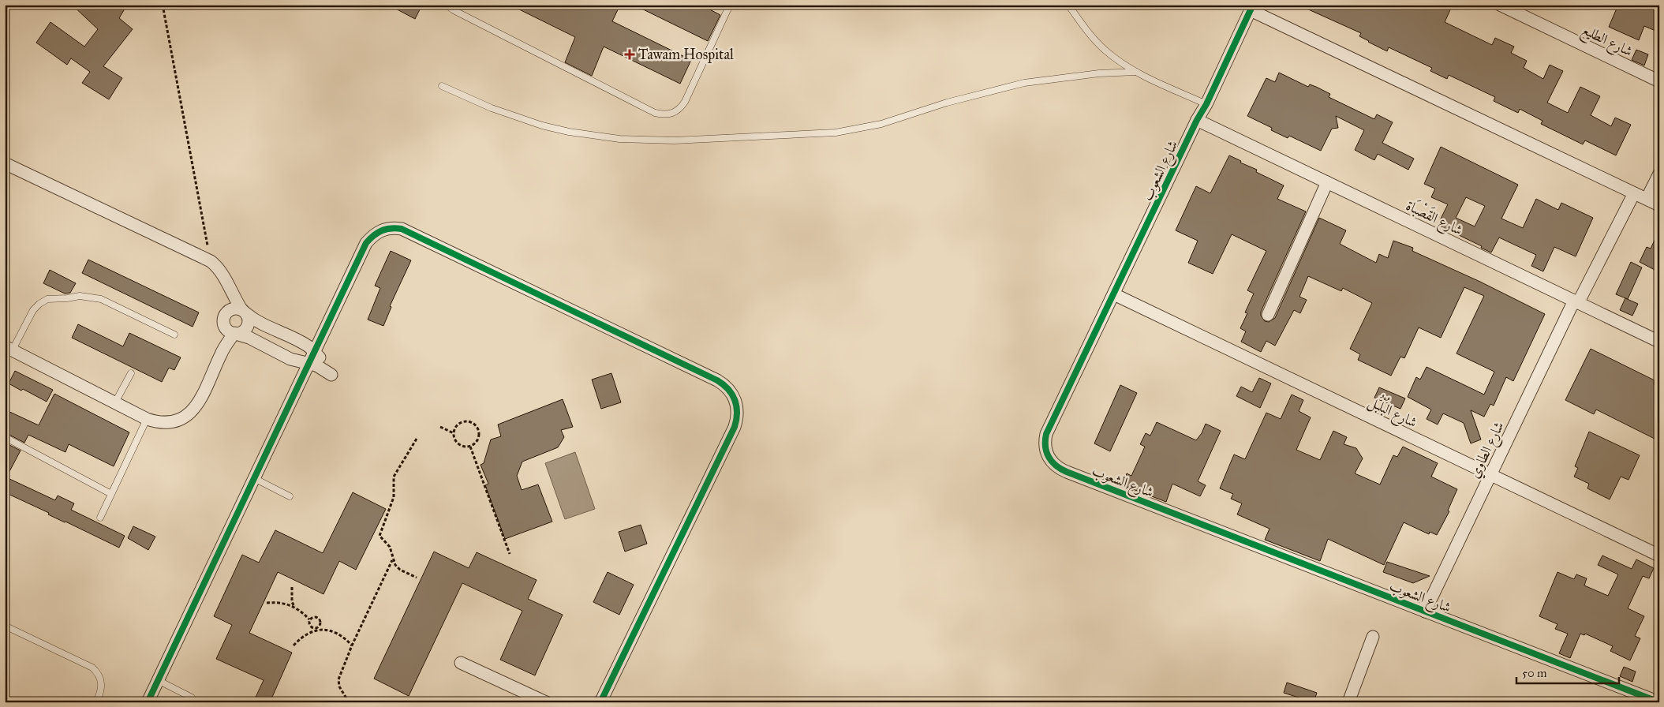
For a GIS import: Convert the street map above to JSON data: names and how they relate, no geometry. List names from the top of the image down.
{
  "streets": {
    "street": [
      "شارع الطليع",
      "شارع الشعوب",
      "شارع القَصْبَاة",
      "شارع البُلْبُل",
      "شارع الطاوي"
    ]
  },
  "crossings": [
    ["شارع الشعوب", "شارع القَصْبَاة"],
    ["شارع الشعوب", "شارع البُلْبُل"],
    ["شارع الشعوب", "شارع الطاوي"],
    ["شارع القَصْبَاة", "شارع الطاوي"],
    ["شارع البُلْبُل", "شارع الطاوي"]
  ],
  "places": {
    "health": ["Tawam Hospital"]
  },
  "scale_bar": "50 m"
}
